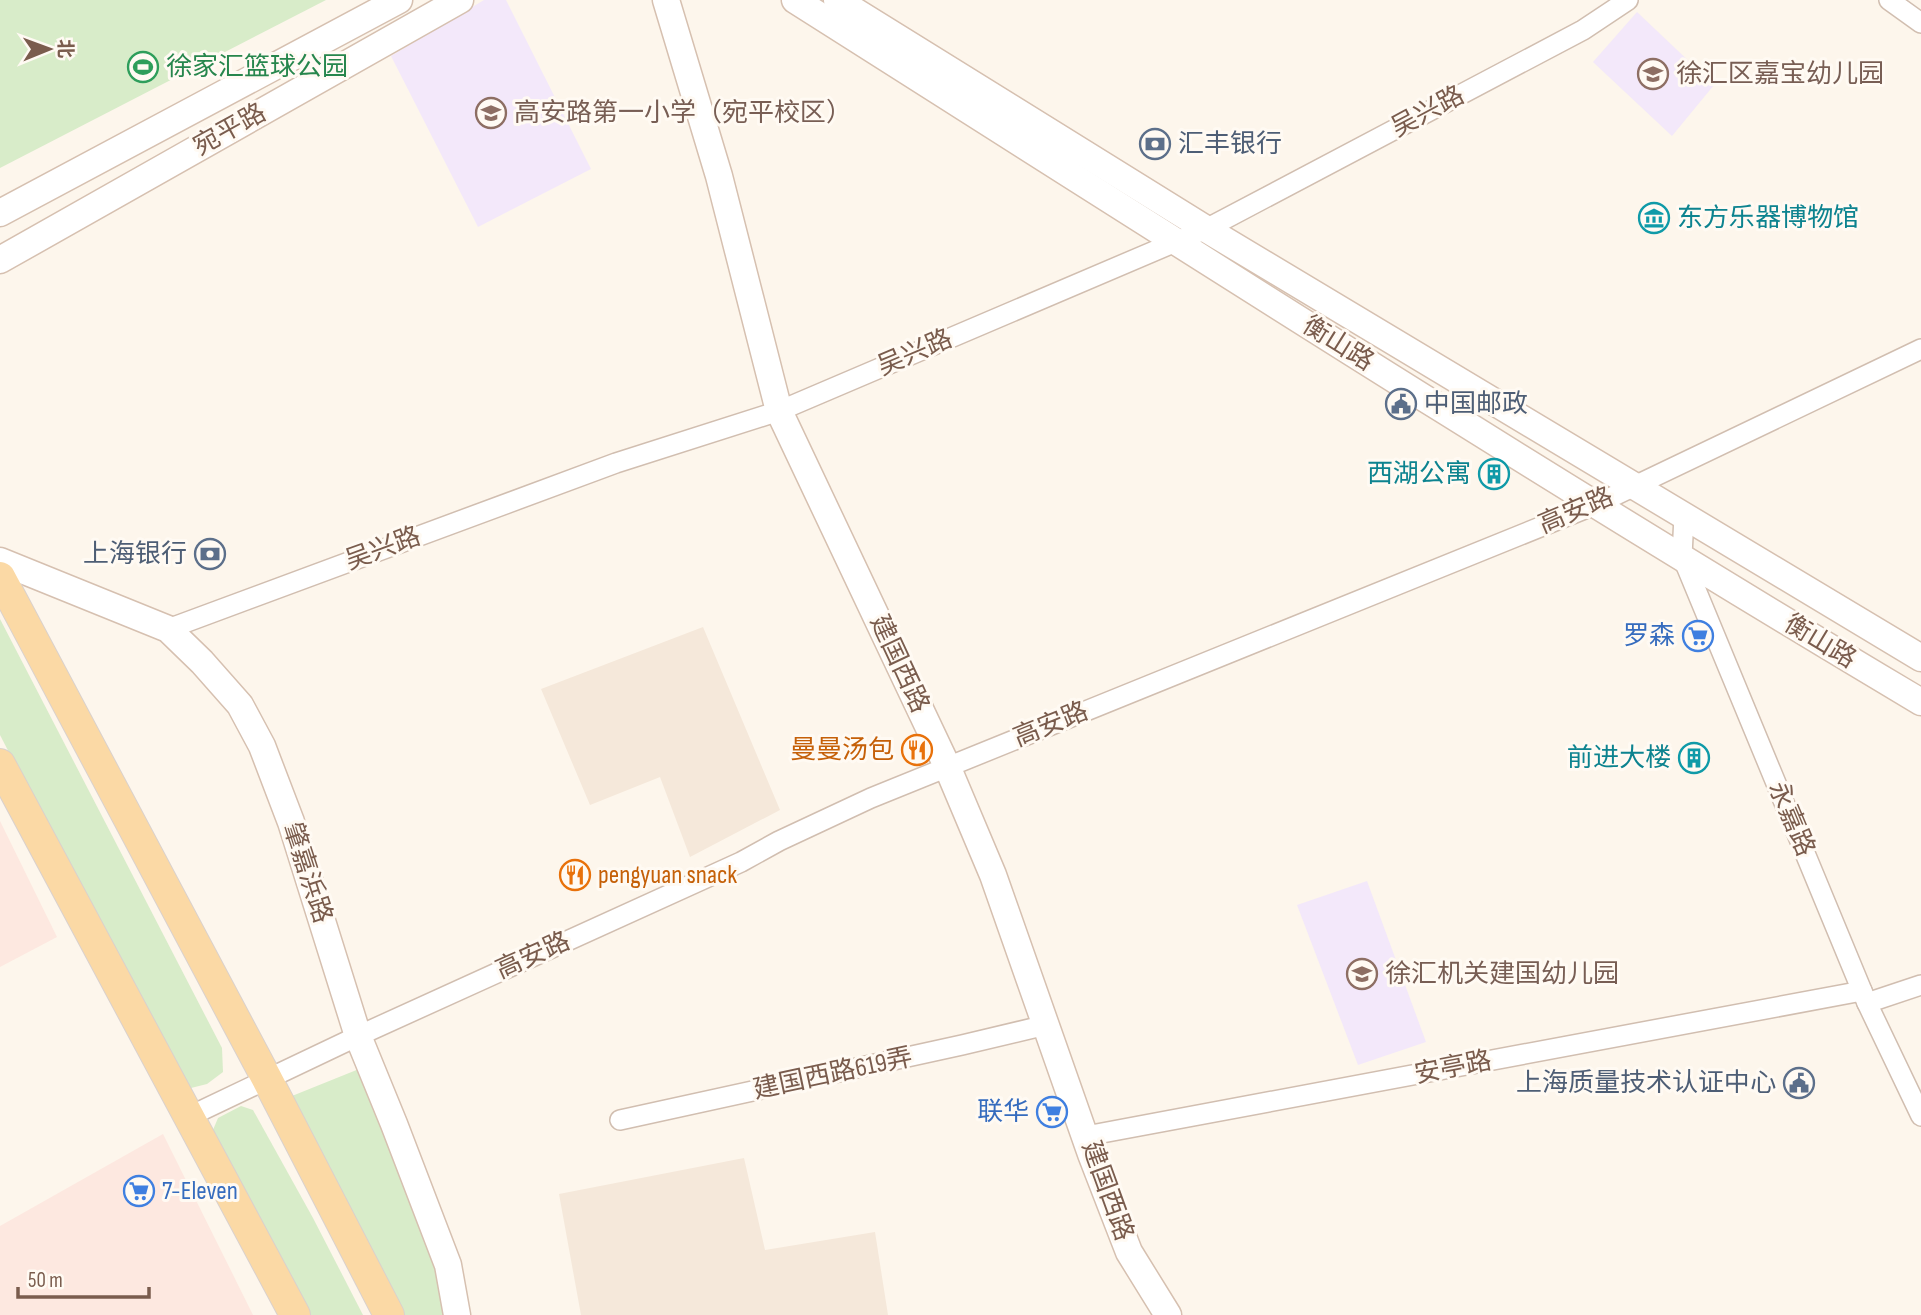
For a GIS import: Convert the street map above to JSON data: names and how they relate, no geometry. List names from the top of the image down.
{
  "streets": {
    "main road": [
      "宛平路",
      "衡山路",
      "建国西路",
      "肇嘉浜路"
    ],
    "street": [
      "吴兴路",
      "高安路",
      "永嘉路",
      "安亭路",
      "建国西路619弄"
    ]
  },
  "crossings": [
    ["吴兴路", "衡山路"],
    ["吴兴路", "建国西路"],
    ["吴兴路", "肇嘉浜路"],
    ["衡山路", "高安路"],
    ["衡山路", "永嘉路"],
    ["高安路", "建国西路"],
    ["高安路", "肇嘉浜路"],
    ["建国西路", "安亭路"],
    ["建国西路", "建国西路619弄"],
    ["永嘉路", "安亭路"]
  ],
  "places": {
    "sports": ["徐家汇篮球公园"],
    "school or university": ["徐汇区嘉宝幼儿园", "高安路第一小学（宛平校区）", "徐汇机关建国幼儿园"],
    "bank": ["汇丰银行", "上海银行"],
    "museum": ["东方乐器博物馆"],
    "public building": ["中国邮政", "上海质量技术认证中心"],
    "building": ["西湖公寓", "前进大楼"],
    "supermarket": ["罗森", "联华", "7-Eleven"],
    "restaurant": ["曼曼汤包", "pengyuan snack"]
  },
  "scale_bar": "50 m",
  "north": "right"
}
